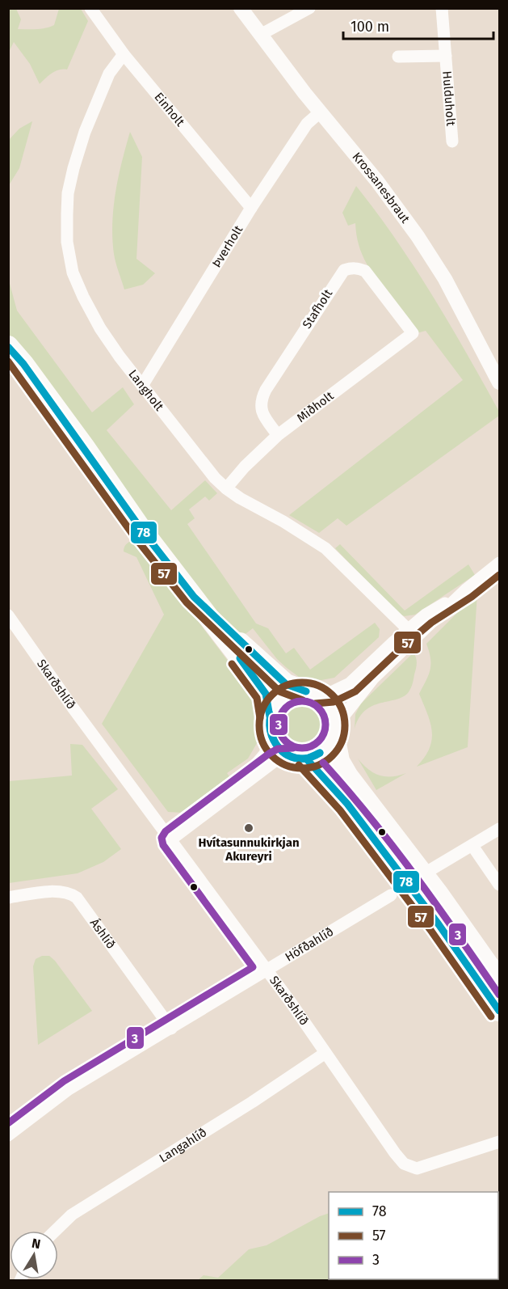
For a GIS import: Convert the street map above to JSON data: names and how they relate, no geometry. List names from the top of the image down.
{
  "streets": {
    "street": [
      "Hulduholt",
      "Einholt",
      "Krossanesbraut",
      "Þverholt",
      "Stafholt",
      "Langholt",
      "Miðholt",
      "Skarðshlíð",
      "Áshlíð",
      "Höfðahlíð",
      "Langahlíð"
    ]
  },
  "crossings": [
    ["Einholt", "Þverholt"],
    ["Einholt", "Langholt"],
    ["Krossanesbraut", "Þverholt"],
    ["Þverholt", "Langholt"],
    ["Stafholt", "Miðholt"],
    ["Langholt", "Miðholt"],
    ["Skarðshlíð", "Höfðahlíð"],
    ["Skarðshlíð", "Langahlíð"],
    ["Áshlíð", "Höfðahlíð"]
  ],
  "places": ["Hvítasunnukirkjan Akureyri"],
  "lines": ["transit line 78", "transit line 57", "transit line 3"],
  "legend": ["78", "57", "3"],
  "scale_bar": "100 m",
  "north": "top"
}
